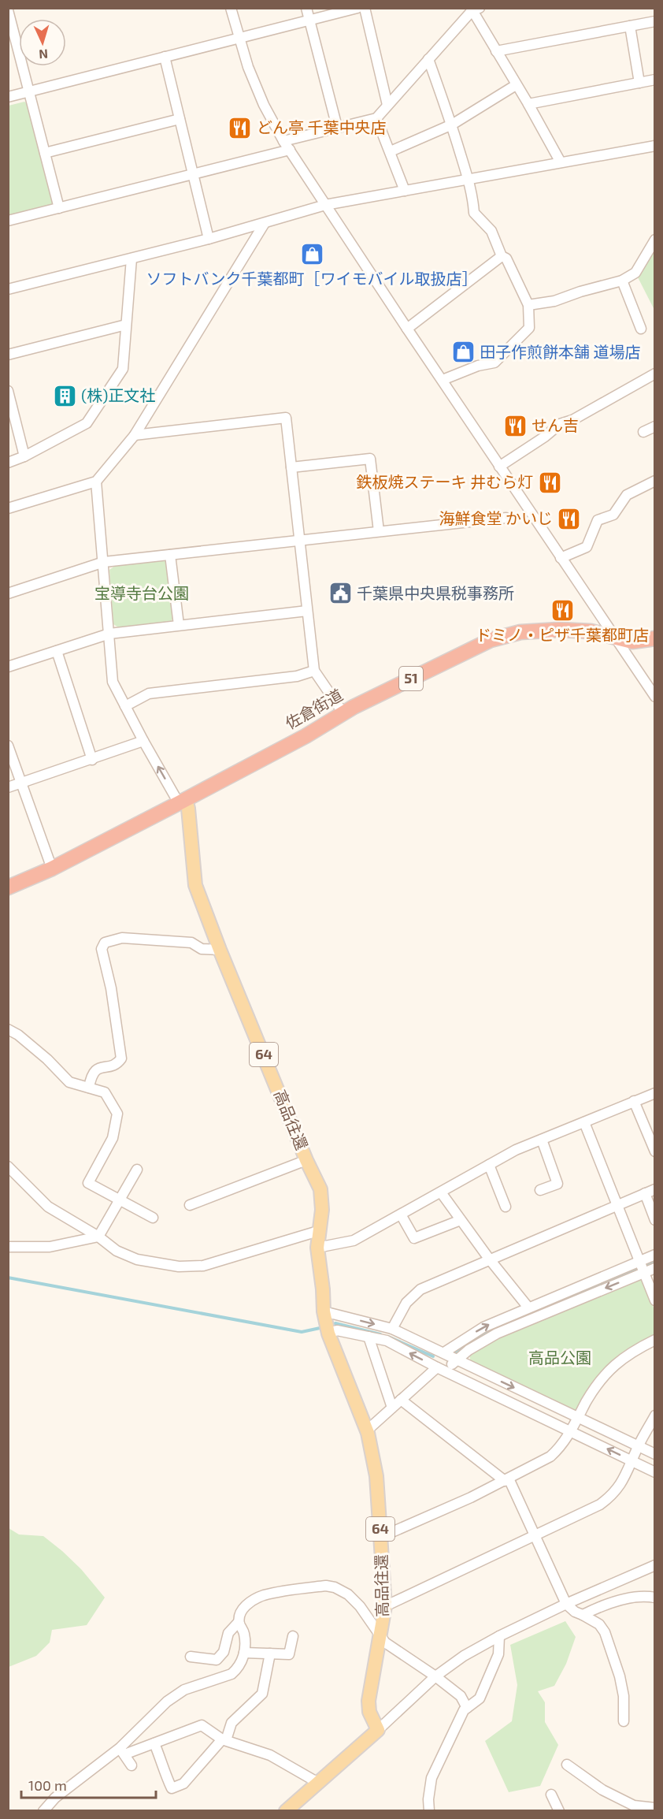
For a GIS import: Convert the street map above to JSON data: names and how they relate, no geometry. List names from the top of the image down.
{
  "streets": {
    "highway": ["51", "佐倉街道"],
    "main road": ["64", "高品往還"]
  },
  "crossings": [
    ["佐倉街道", "高品往還"],
    ["64", "高品往還"]
  ],
  "parks": ["宝導寺台公園", "高品公園"],
  "places": {
    "restaurant": [
      "どん亭 千葉中央店",
      "せん吉",
      "鉄板焼ステーキ 井むら灯",
      "海鮮食堂 かいじ",
      "ドミノ・ピザ千葉都町店"
    ],
    "shop": ["ソフトバンク千葉都町［ワイモバイル取扱店］", "田子作煎餅本舗 道場店"],
    "building": ["(株)正文社"],
    "public building": ["千葉県中央県税事務所"]
  },
  "scale_bar": "100 m",
  "north": "bottom"
}
